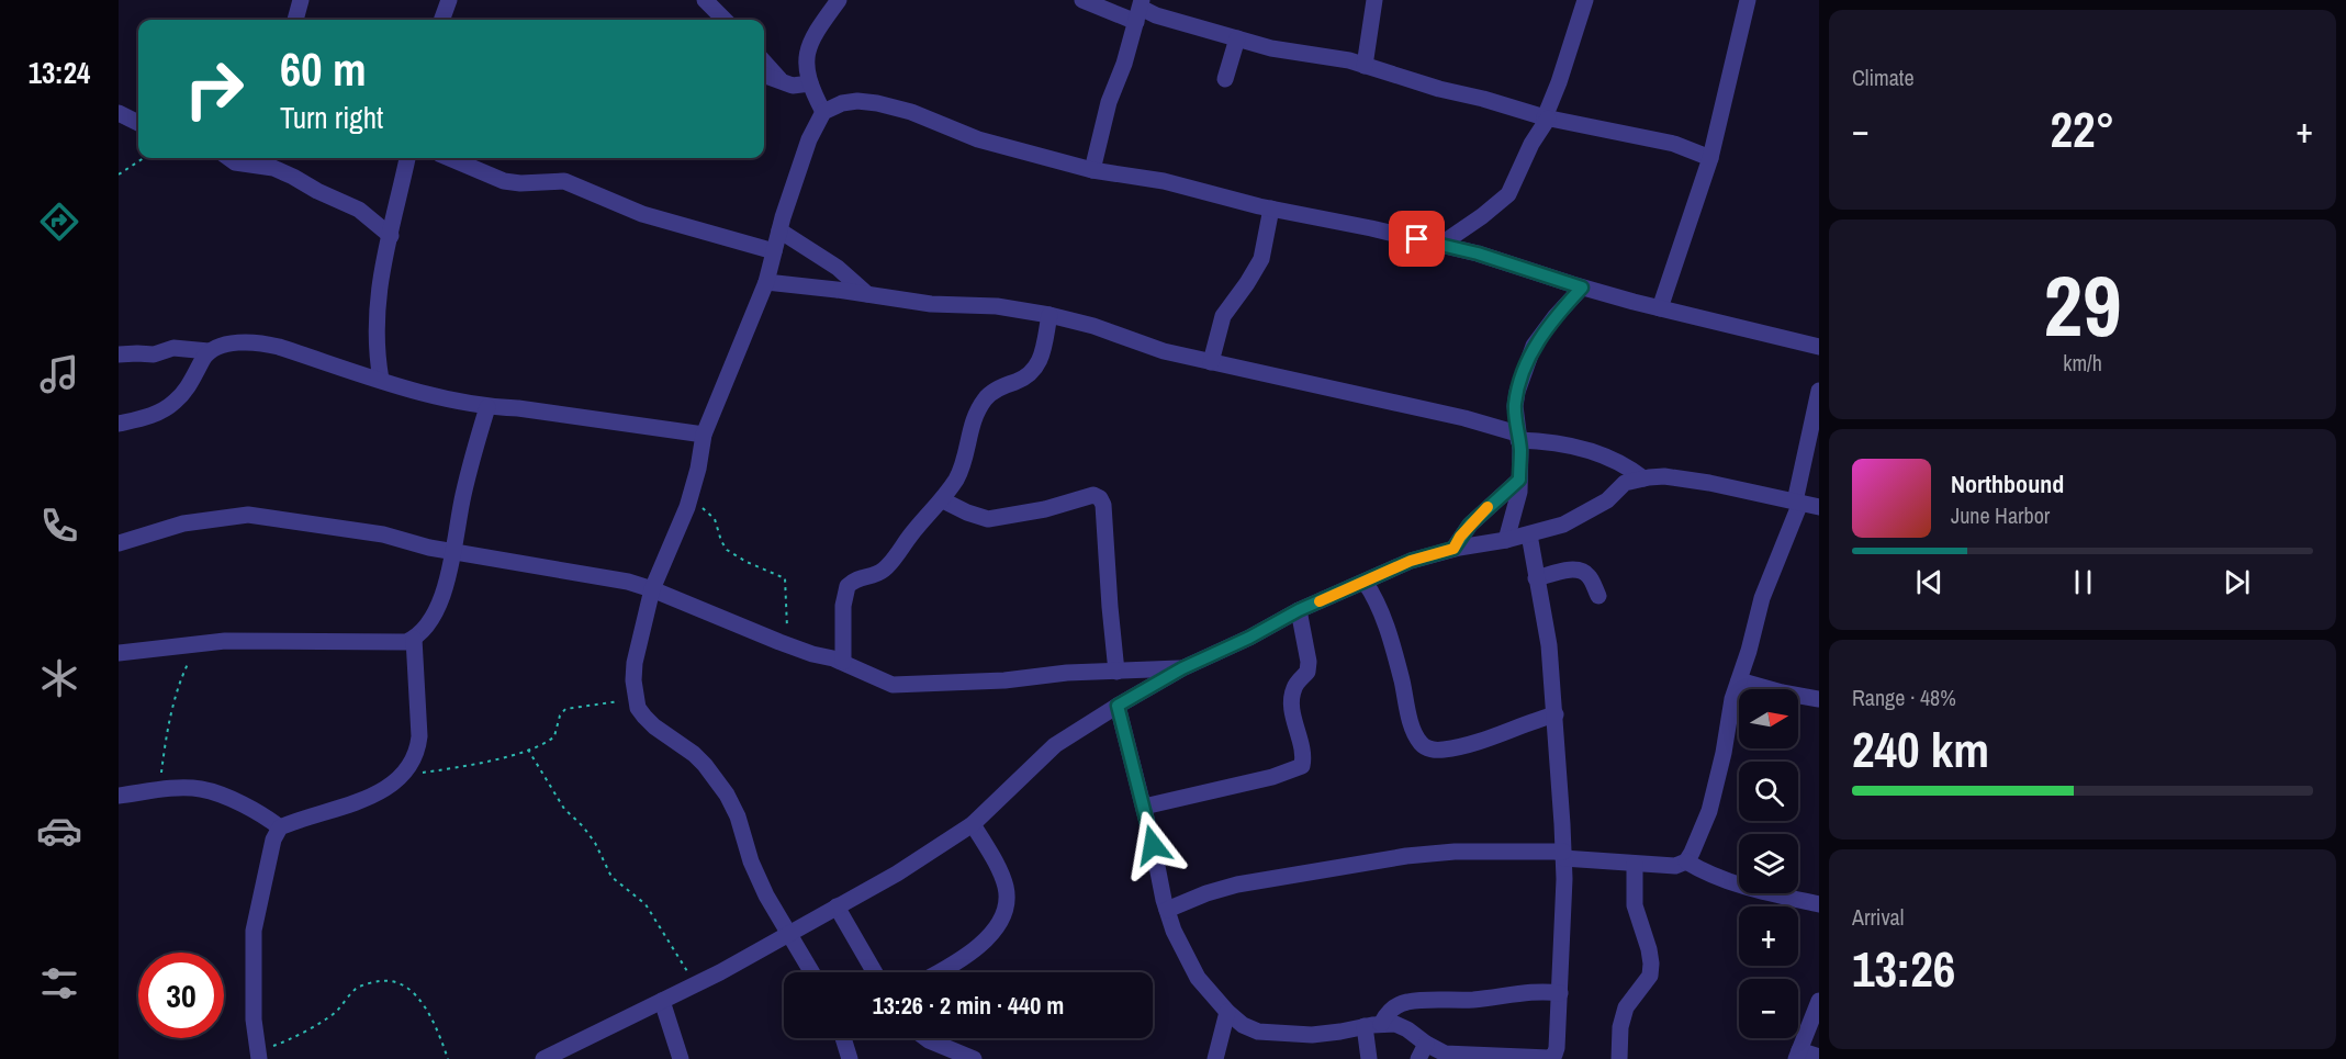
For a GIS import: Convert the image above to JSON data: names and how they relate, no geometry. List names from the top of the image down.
{
  "north": "right",
  "page": {
    "tabs": "13:24",
    "tile": [
      "Climate",
      ["29", "km/h"],
      ["Range · 48%", "240 km"],
      ["Arrival", "13:26"]
    ],
    "turn": ["60 m", "Turn right"],
    "heat": ["−", "22°", "+"],
    "song": ["Northbound", "June Harbor"],
    "map_buttons": ["+", "−"],
    "limit": "30",
    "trip": "13:26 · 2 min · 440 m"
  }
}
